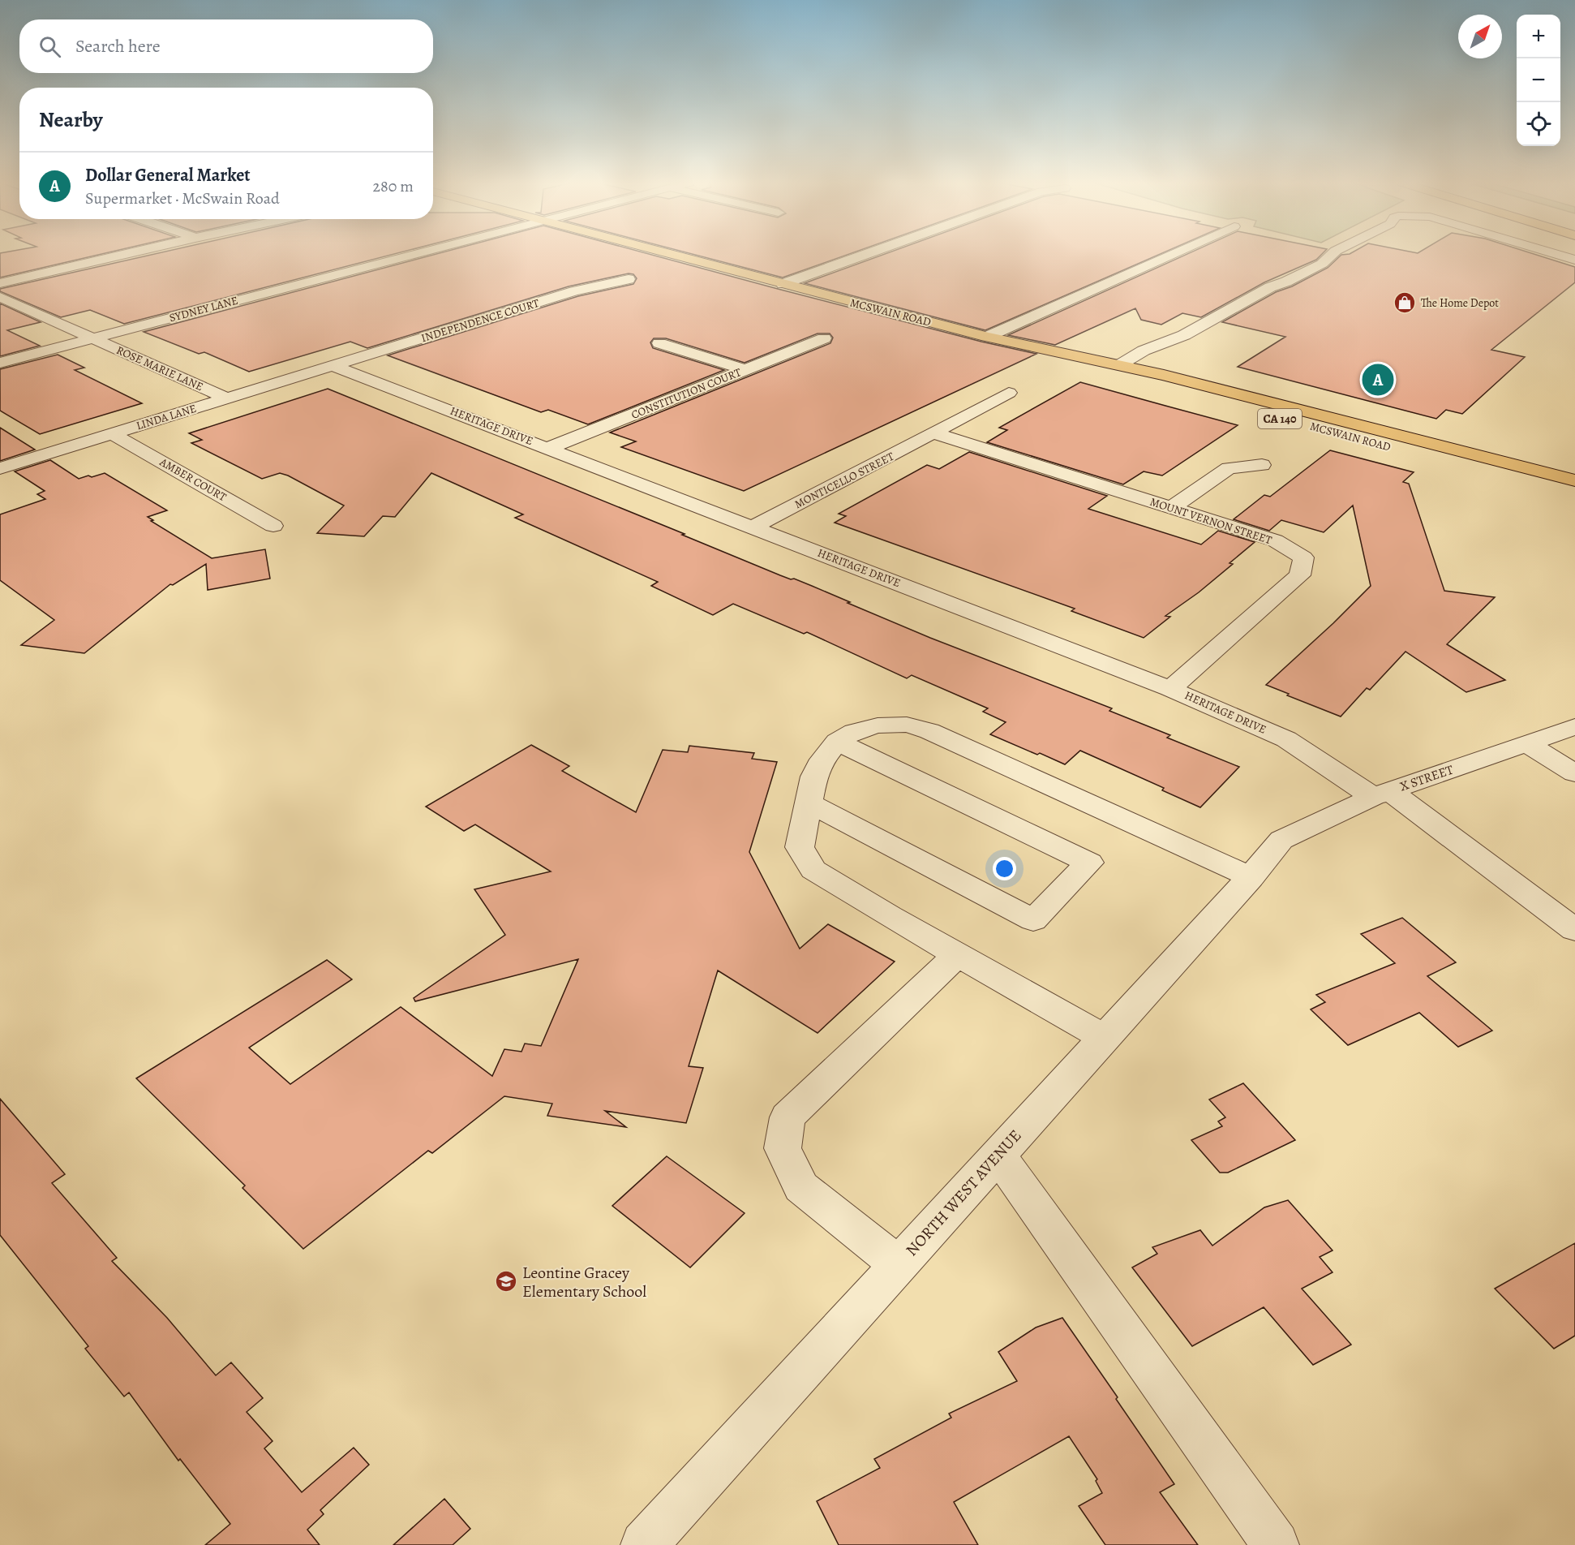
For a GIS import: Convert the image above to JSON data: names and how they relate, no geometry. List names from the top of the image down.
{
  "streets": {
    "main road": ["MCSWAIN ROAD", "CA 140"],
    "street": [
      "SYDNEY LANE",
      "INDEPENDENCE COURT",
      "ROSE MARIE LANE",
      "CONSTITUTION COURT",
      "LINDA LANE",
      "HERITAGE DRIVE",
      "AMBER COURT",
      "MONTICELLO STREET",
      "MOUNT VERNON STREET",
      "X STREET",
      "NORTH WEST AVENUE"
    ]
  },
  "crossings": [
    ["SYDNEY LANE", "ROSE MARIE LANE"],
    ["INDEPENDENCE COURT", "LINDA LANE"],
    ["INDEPENDENCE COURT", "HERITAGE DRIVE"],
    ["ROSE MARIE LANE", "LINDA LANE"],
    ["CONSTITUTION COURT", "HERITAGE DRIVE"],
    ["LINDA LANE", "HERITAGE DRIVE"],
    ["LINDA LANE", "AMBER COURT"],
    ["HERITAGE DRIVE", "MONTICELLO STREET"],
    ["HERITAGE DRIVE", "MOUNT VERNON STREET"],
    ["HERITAGE DRIVE", "X STREET"],
    ["MONTICELLO STREET", "MOUNT VERNON STREET"],
    ["X STREET", "NORTH WEST AVENUE"]
  ],
  "places": {
    "shop": ["The Home Depot"],
    "school or university": ["Leontine Gracey Elementary School"]
  },
  "north": "top right",
  "page": {
    "map_buttons": ["+", "−"],
    "search": "Search here",
    "heading": "Nearby",
    "list": [
      {
        "mark": "A",
        "name": "Dollar General Market",
        "note": "Supermarket · McSwain Road",
        "value": "280 m"
      }
    ],
    "pins": "A"
  }
}
